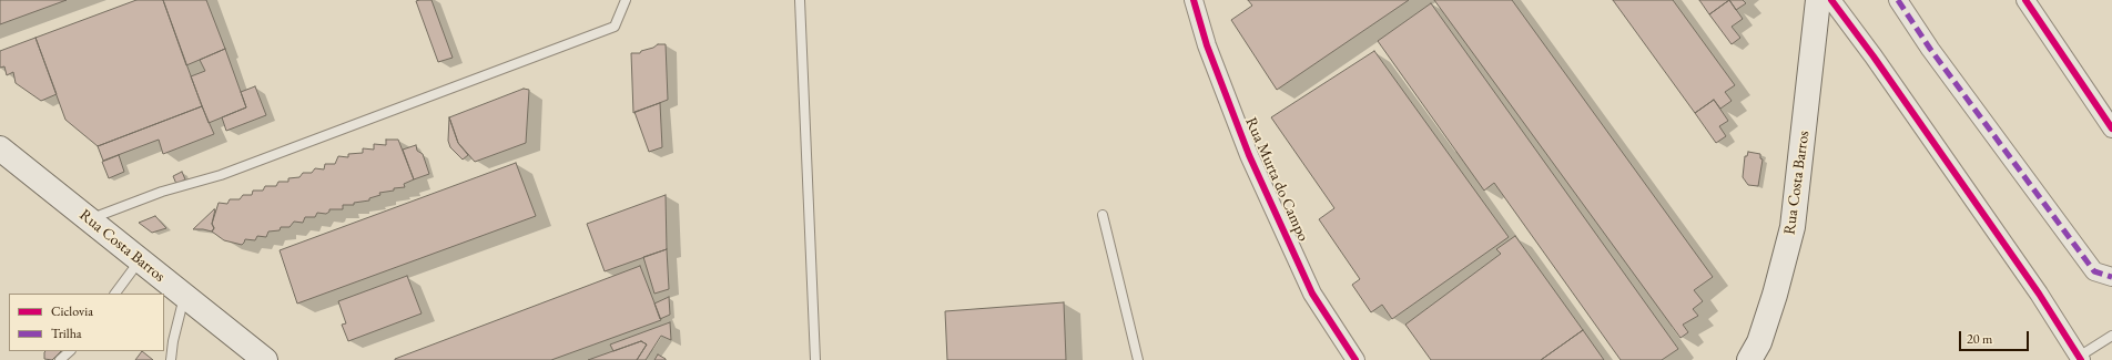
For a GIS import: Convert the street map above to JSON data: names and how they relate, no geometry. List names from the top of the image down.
{
  "streets": {
    "main road": ["Rua Costa Barros"],
    "street": ["Rua Murta do Campo"]
  },
  "legend": ["Ciclovia", "Trilha"],
  "scale_bar": "20 m"
}
